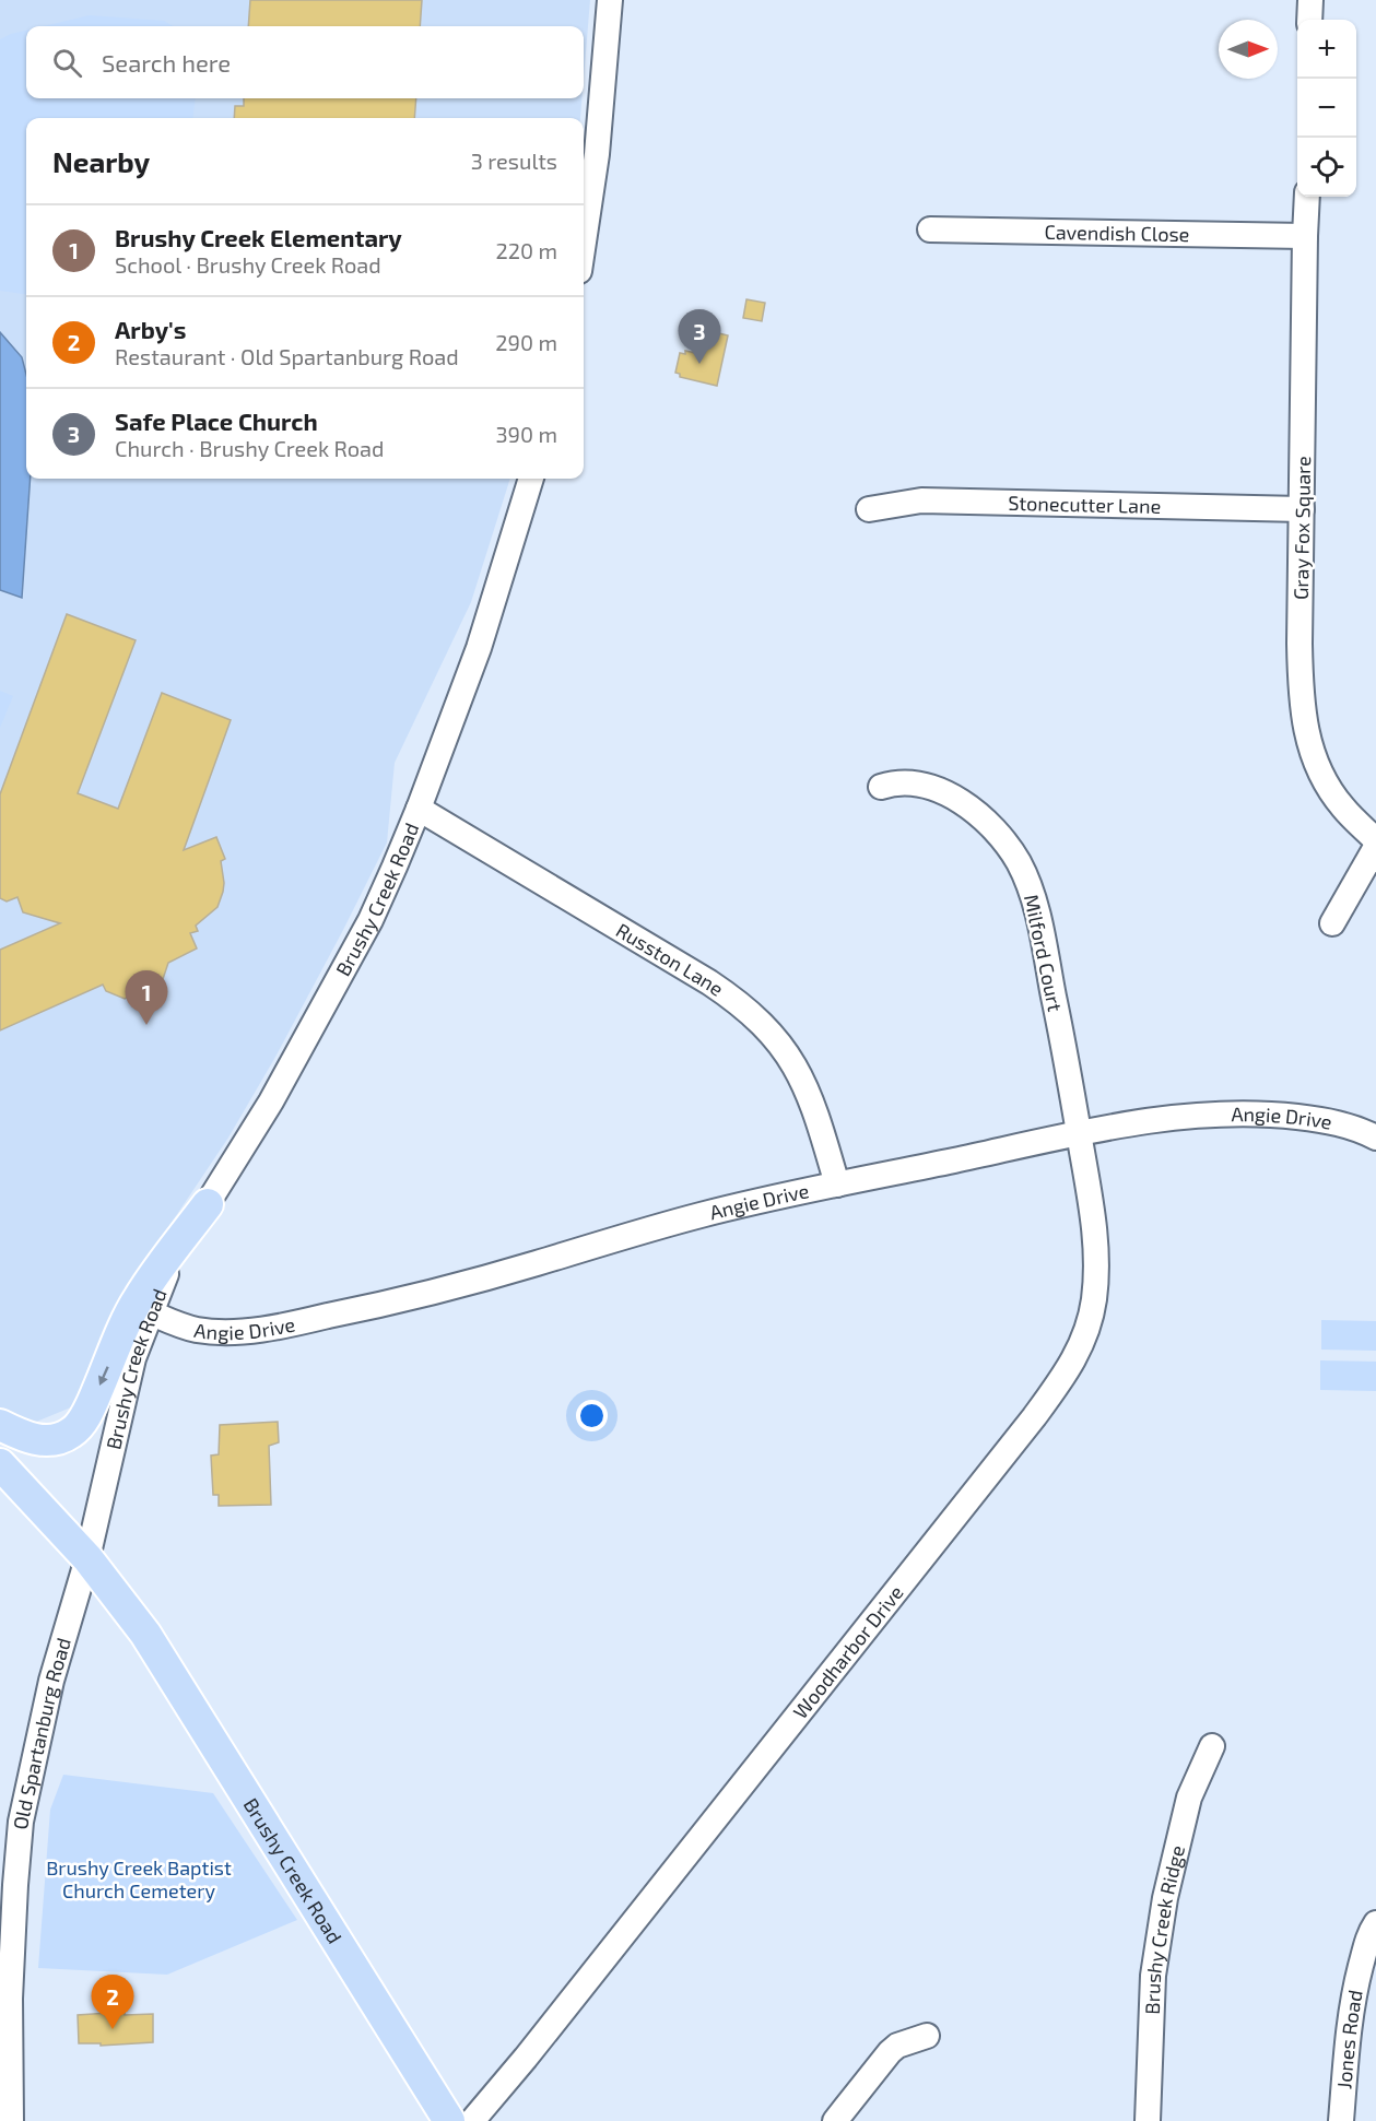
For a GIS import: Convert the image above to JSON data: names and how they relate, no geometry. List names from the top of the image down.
{
  "streets": {
    "main road": ["Brushy Creek Road"],
    "street": [
      "Cavendish Close",
      "Stonecutter Lane",
      "Gray Fox Square",
      "Milford Court",
      "Russton Lane",
      "Angie Drive",
      "Woodharbor Drive",
      "Old Spartanburg Road",
      "Brushy Creek Ridge",
      "Jones Road"
    ]
  },
  "crossings": [
    ["Cavendish Close", "Gray Fox Square"],
    ["Stonecutter Lane", "Gray Fox Square"],
    ["Brushy Creek Road", "Russton Lane"],
    ["Brushy Creek Road", "Angie Drive"],
    ["Brushy Creek Road", "Old Spartanburg Road"],
    ["Milford Court", "Angie Drive"],
    ["Milford Court", "Woodharbor Drive"],
    ["Russton Lane", "Angie Drive"],
    ["Angie Drive", "Woodharbor Drive"]
  ],
  "parks": ["Brushy Creek Baptist Church Cemetery"],
  "north": "right",
  "page": {
    "map_buttons": ["+", "−"],
    "search": "Search here",
    "heading": ["Nearby", "3 results"],
    "list": [
      {
        "mark": "1",
        "name": "Brushy Creek Elementary",
        "note": "School · Brushy Creek Road",
        "value": "220 m"
      },
      {
        "mark": "2",
        "name": "Arby's",
        "note": "Restaurant · Old Spartanburg Road",
        "value": "290 m"
      },
      {
        "mark": "3",
        "name": "Safe Place Church",
        "note": "Church · Brushy Creek Road",
        "value": "390 m"
      }
    ],
    "pins": ["3", "1", "2"]
  }
}
